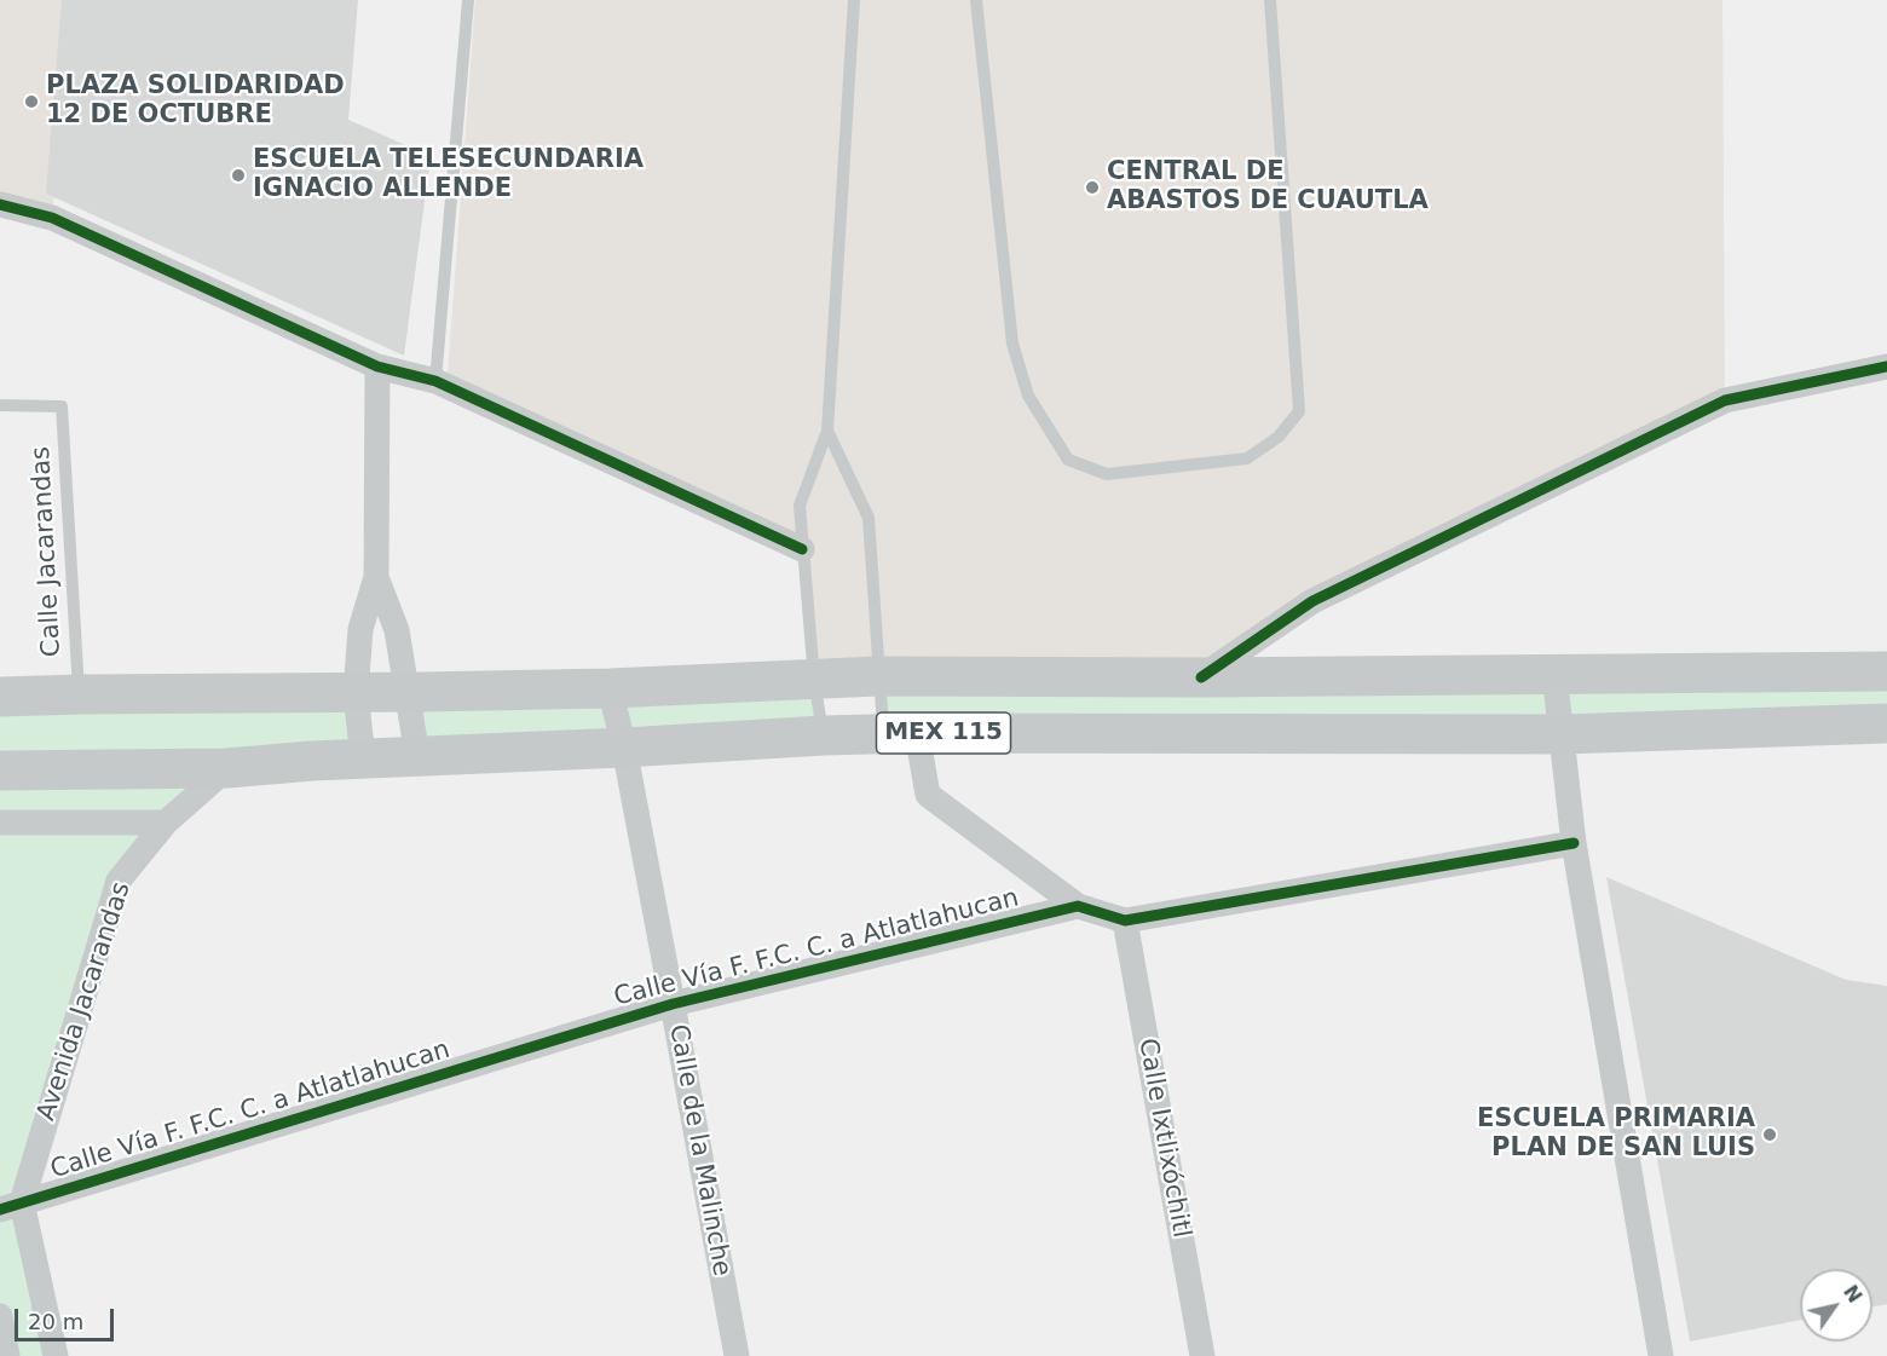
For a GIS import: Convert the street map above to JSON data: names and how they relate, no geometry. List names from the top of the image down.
{
  "streets": {
    "main road": ["MEX 115"],
    "street": [
      "Calle Vía F. F.C. C. a Atlatlahucan",
      "Avenida Jacarandas",
      "Calle Ixtlixóchitl",
      "Calle de la Malinche"
    ],
    "lane": ["Calle Jacarandas"]
  },
  "crossings": [
    ["Calle Jacarandas", "MEX 115"],
    ["MEX 115", "Avenida Jacarandas"],
    ["MEX 115", "Calle de la Malinche"],
    ["Calle Vía F. F.C. C. a Atlatlahucan", "Avenida Jacarandas"],
    ["Calle Vía F. F.C. C. a Atlatlahucan", "Calle de la Malinche"]
  ],
  "places": [
    "PLAZA SOLIDARIDAD 12 DE OCTUBRE",
    "ESCUELA TELESECUNDARIA IGNACIO ALLENDE",
    "CENTRAL DE ABASTOS DE CUAUTLA",
    "ESCUELA PRIMARIA PLAN DE SAN LUIS"
  ],
  "scale_bar": "20 m",
  "north": "top right"
}
